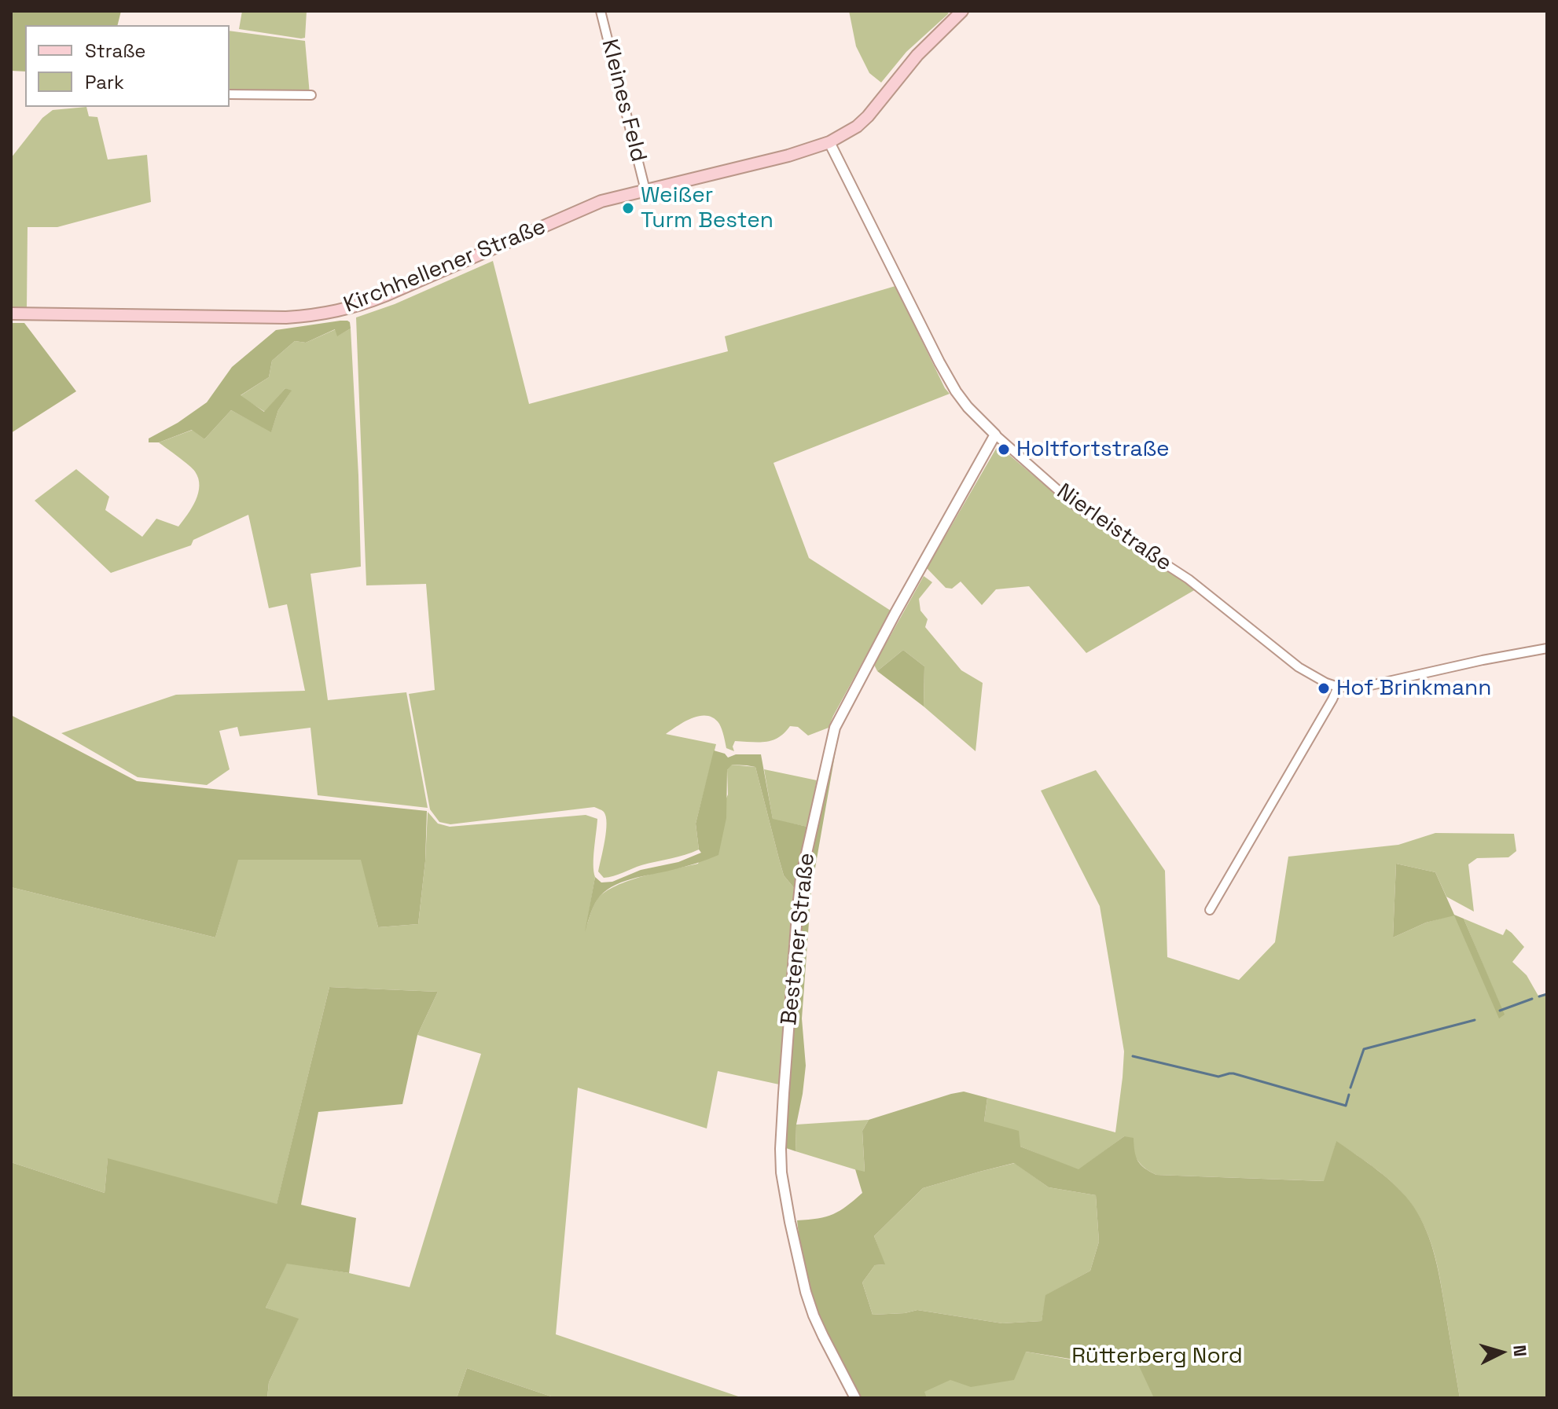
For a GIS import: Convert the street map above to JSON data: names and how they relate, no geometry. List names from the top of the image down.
{
  "streets": {
    "main road": ["Kirchhellener Straße"],
    "street": ["Kleines Feld", "Nierleistraße", "Bestener Straße"]
  },
  "crossings": [
    ["Kleines Feld", "Kirchhellener Straße"],
    ["Kirchhellener Straße", "Nierleistraße"],
    ["Nierleistraße", "Bestener Straße"]
  ],
  "parks": ["Rütterberg Nord"],
  "places": ["Weißer Turm Besten", "Holtfortstraße", "Hof Brinkmann"],
  "legend": ["Straße", "Park"],
  "north": "right"
}
